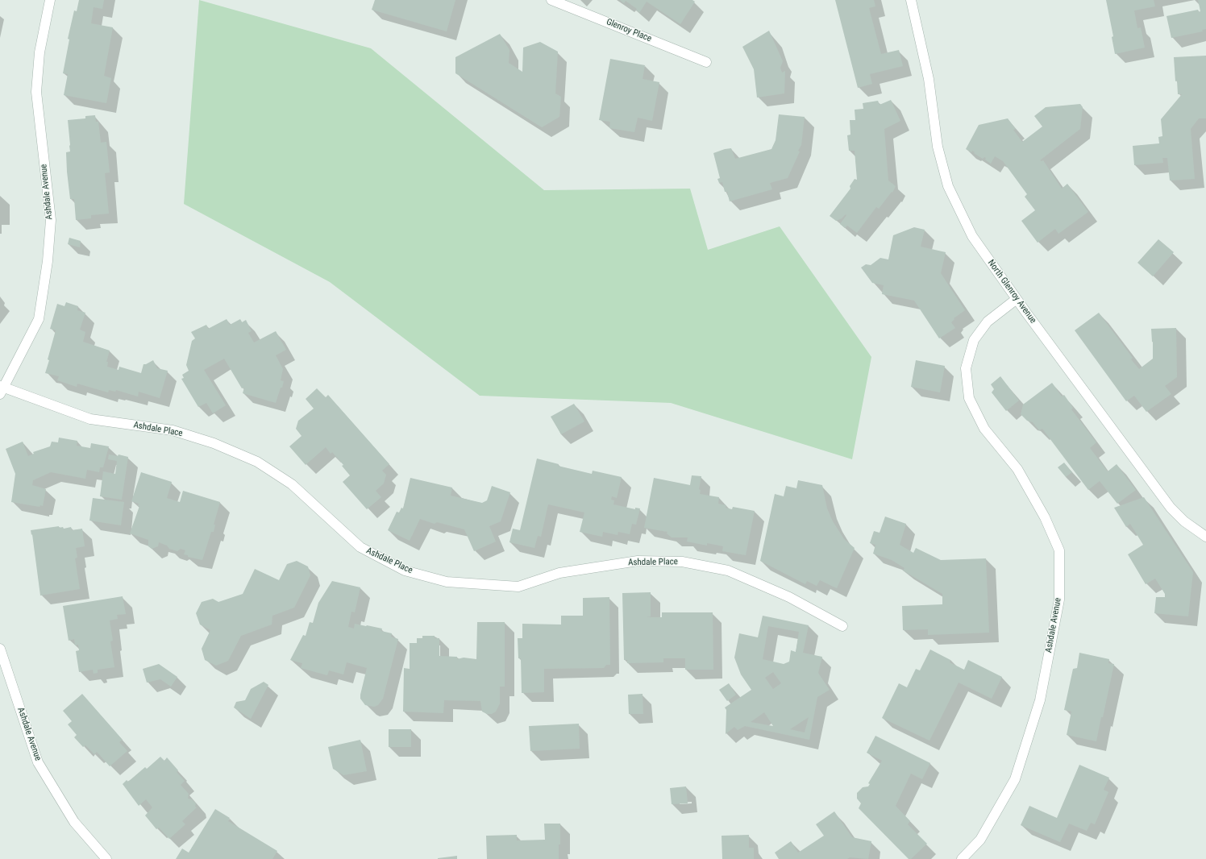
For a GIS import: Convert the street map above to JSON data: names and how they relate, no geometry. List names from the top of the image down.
{
  "streets": {
    "street": [
      "Glenroy Place",
      "Ashdale Avenue",
      "North Glenroy Avenue",
      "Ashdale Place"
    ]
  },
  "crossings": [
    ["Ashdale Avenue", "North Glenroy Avenue"],
    ["Ashdale Avenue", "Ashdale Place"]
  ]
}
